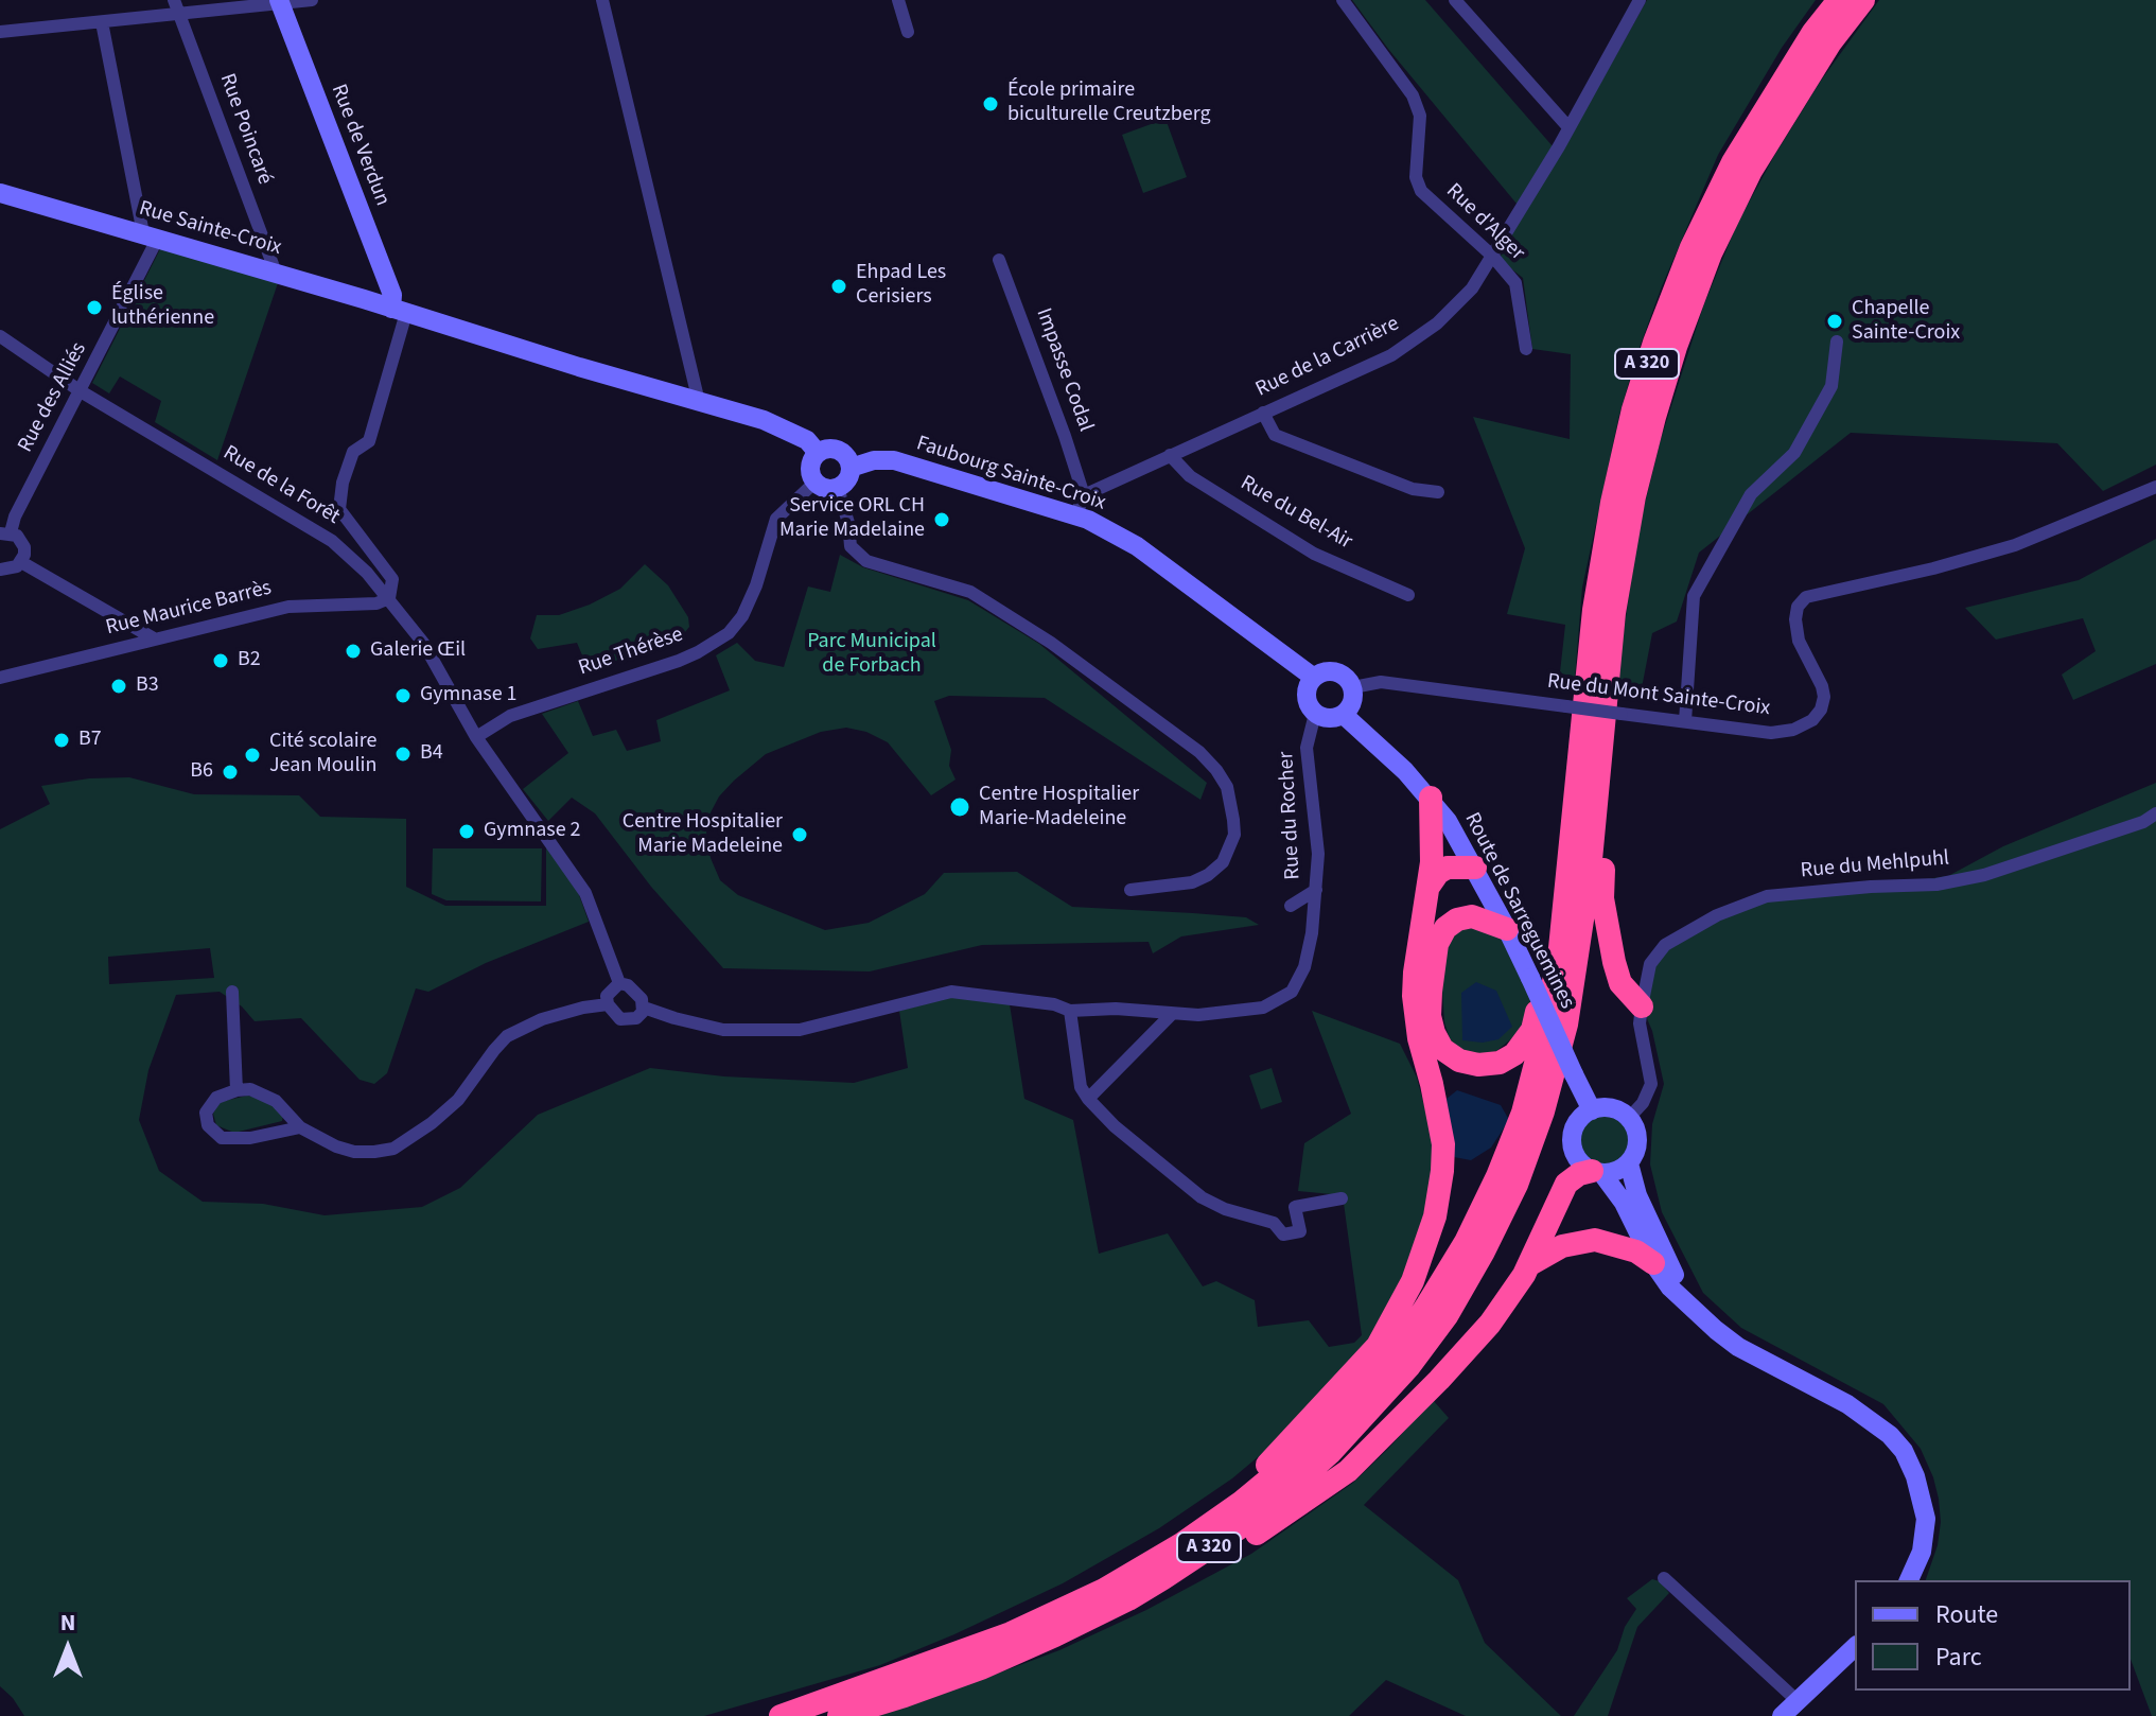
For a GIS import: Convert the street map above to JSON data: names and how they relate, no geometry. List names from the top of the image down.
{
  "streets": {
    "highway": ["A 320"],
    "main road": [
      "Rue de Verdun",
      "Rue Sainte-Croix",
      "Faubourg Sainte-Croix",
      "Route de Sarreguemines"
    ],
    "street": [
      "Rue Poincaré",
      "Rue d'Alger",
      "Rue de la Carrière",
      "Impasse Codal",
      "Rue des Alliés",
      "Rue de la Forêt",
      "Rue du Bel-Air",
      "Rue Maurice Barrès",
      "Rue Thérèse",
      "Rue du Mont Sainte-Croix",
      "Rue du Rocher",
      "Rue du Mehlpuhl"
    ]
  },
  "crossings": [
    ["Rue Poincaré", "Rue Sainte-Croix"],
    ["Rue de Verdun", "Rue Sainte-Croix"],
    ["Rue d'Alger", "Rue de la Carrière"],
    ["Rue Sainte-Croix", "Rue des Alliés"],
    ["Rue de la Carrière", "Impasse Codal"],
    ["Rue de la Carrière", "Rue du Bel-Air"],
    ["Rue des Alliés", "Rue de la Forêt"],
    ["Faubourg Sainte-Croix", "Rue Thérèse"],
    ["Faubourg Sainte-Croix", "Rue du Mont Sainte-Croix"],
    ["Faubourg Sainte-Croix", "Rue du Rocher"],
    ["Faubourg Sainte-Croix", "Route de Sarreguemines"],
    ["Rue de la Forêt", "Rue Maurice Barrès"],
    ["Rue de la Forêt", "Rue Thérèse"],
    ["Rue de la Forêt", "Rue du Rocher"],
    ["Rue du Mont Sainte-Croix", "Rue du Rocher"],
    ["Rue du Mont Sainte-Croix", "Route de Sarreguemines"],
    ["Rue du Rocher", "Route de Sarreguemines"],
    ["Rue du Mehlpuhl", "Route de Sarreguemines"]
  ],
  "parks": ["Parc Municipal de Forbach"],
  "places": [
    "École primaire biculturelle Creutzberg",
    "Ehpad Les Cerisiers",
    "Église luthérienne",
    "Chapelle Sainte-Croix",
    "Service ORL CH Marie Madelaine",
    "Galerie Œil",
    "B2",
    "B3",
    "Gymnase 1",
    "B7",
    "B4",
    "Cité scolaire Jean Moulin",
    "B6",
    "Centre Hospitalier Marie-Madeleine",
    "Gymnase 2",
    "Centre Hospitalier Marie Madeleine"
  ],
  "legend": ["Route", "Parc"],
  "north": "top"
}
